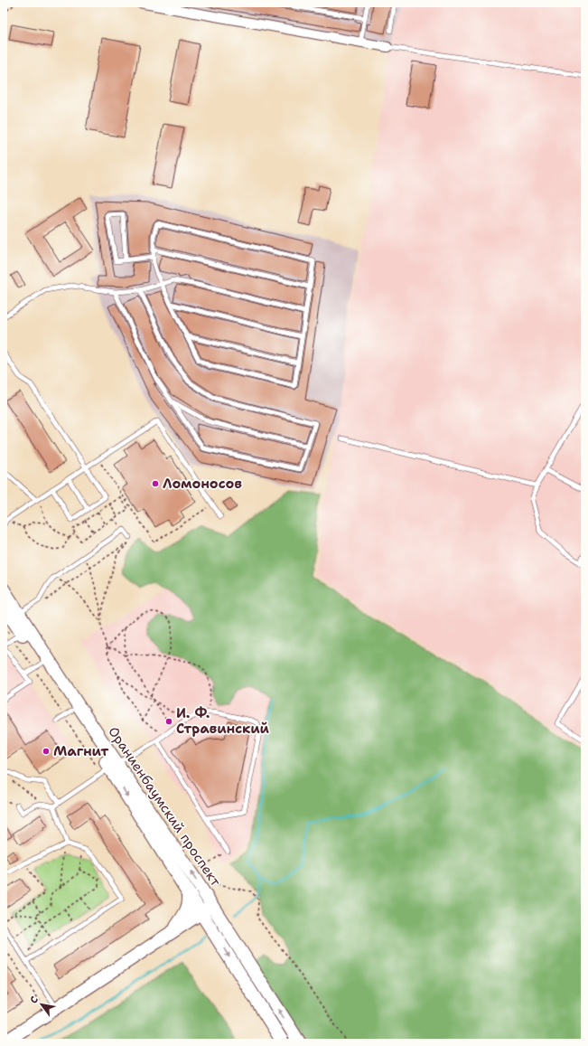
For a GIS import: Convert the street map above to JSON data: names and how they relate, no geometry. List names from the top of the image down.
{
  "streets": {
    "main road": ["Ораниенбаумский проспект"]
  },
  "places": ["Ломоносов", "И. Ф. Стравинский", "Магнит"],
  "north": "top left"
}
